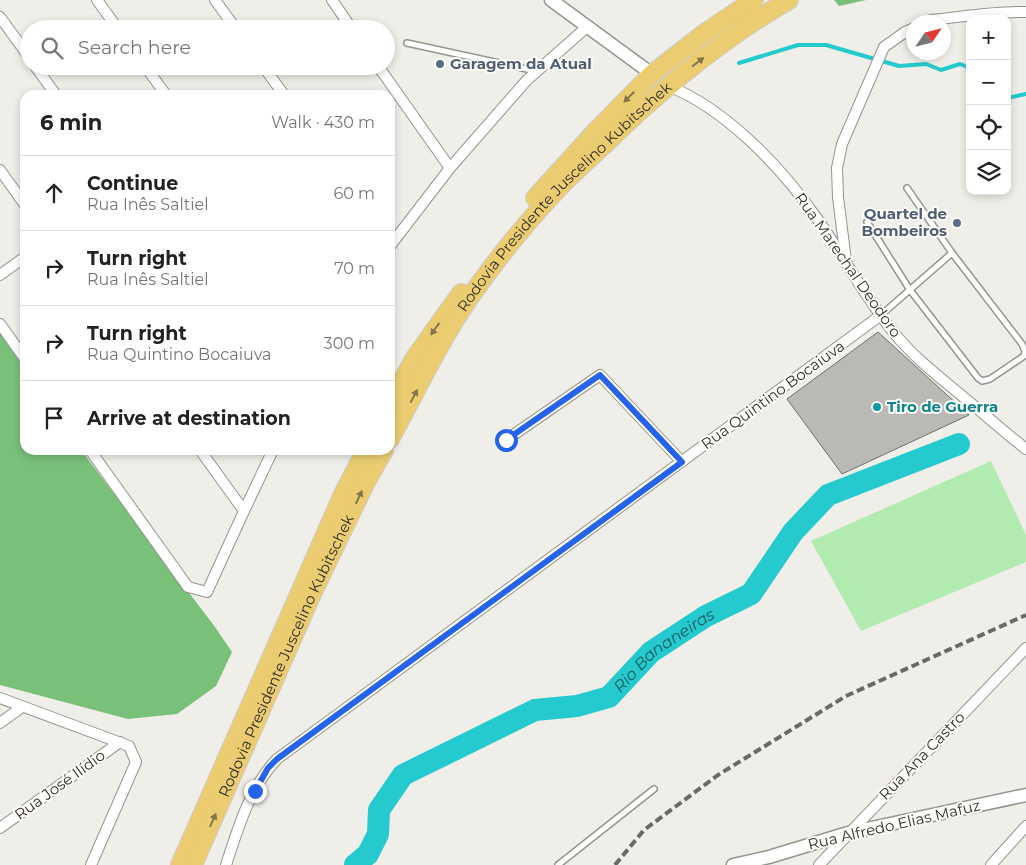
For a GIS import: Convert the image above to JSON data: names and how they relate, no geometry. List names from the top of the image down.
{
  "streets": {
    "highway": ["Rodovia Presidente Juscelino Kubitschek"],
    "street": [
      "Rua Marechal Deodoro",
      "Rua Quintino Bocaiuva",
      "Rua Ana Castro",
      "Rua José Ilídio",
      "Rua Alfredo Elias Mafuz"
    ]
  },
  "crossings": [
    ["Rodovia Presidente Juscelino Kubitschek", "Rua Marechal Deodoro"],
    ["Rua Marechal Deodoro", "Rua Quintino Bocaiuva"],
    ["Rua Ana Castro", "Rua Alfredo Elias Mafuz"]
  ],
  "water": ["Rio Bananeiras"],
  "places": ["Garagem da Atual", "Quartel de Bombeiros", "Tiro de Guerra"],
  "north": "top right",
  "page": {
    "map_buttons": ["+", "−"],
    "search": "Search here",
    "heading": ["6 min", "Walk · 430 m"],
    "list": [
      ["Continue", "Rua Inês Saltiel", "60 m"],
      ["Turn right", "Rua Inês Saltiel", "70 m"],
      ["Turn right", "Rua Quintino Bocaiuva", "300 m"],
      "Arrive at destination"
    ]
  }
}
